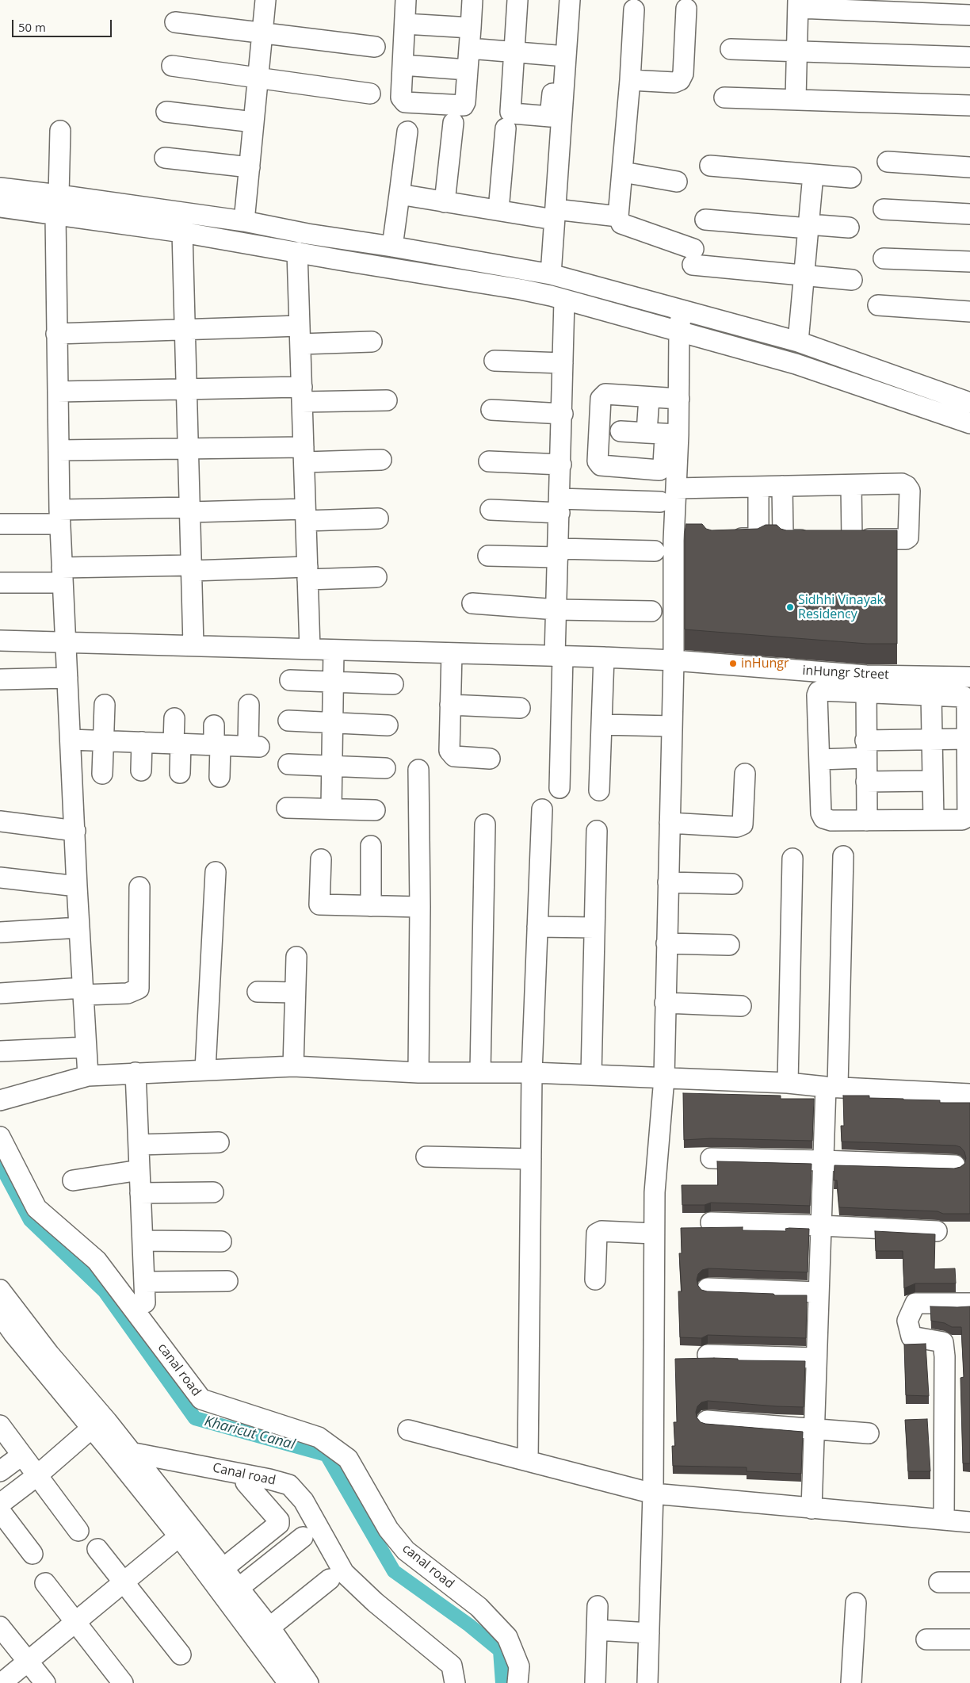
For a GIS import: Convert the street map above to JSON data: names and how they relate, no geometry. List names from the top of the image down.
{
  "streets": {
    "street": ["inHungr Street", "canal road", "Canal road"]
  },
  "water": ["Kharicut Canal"],
  "places": ["Sidhhi Vinayak Residency", "inHungr"],
  "scale_bar": "50 m"
}
